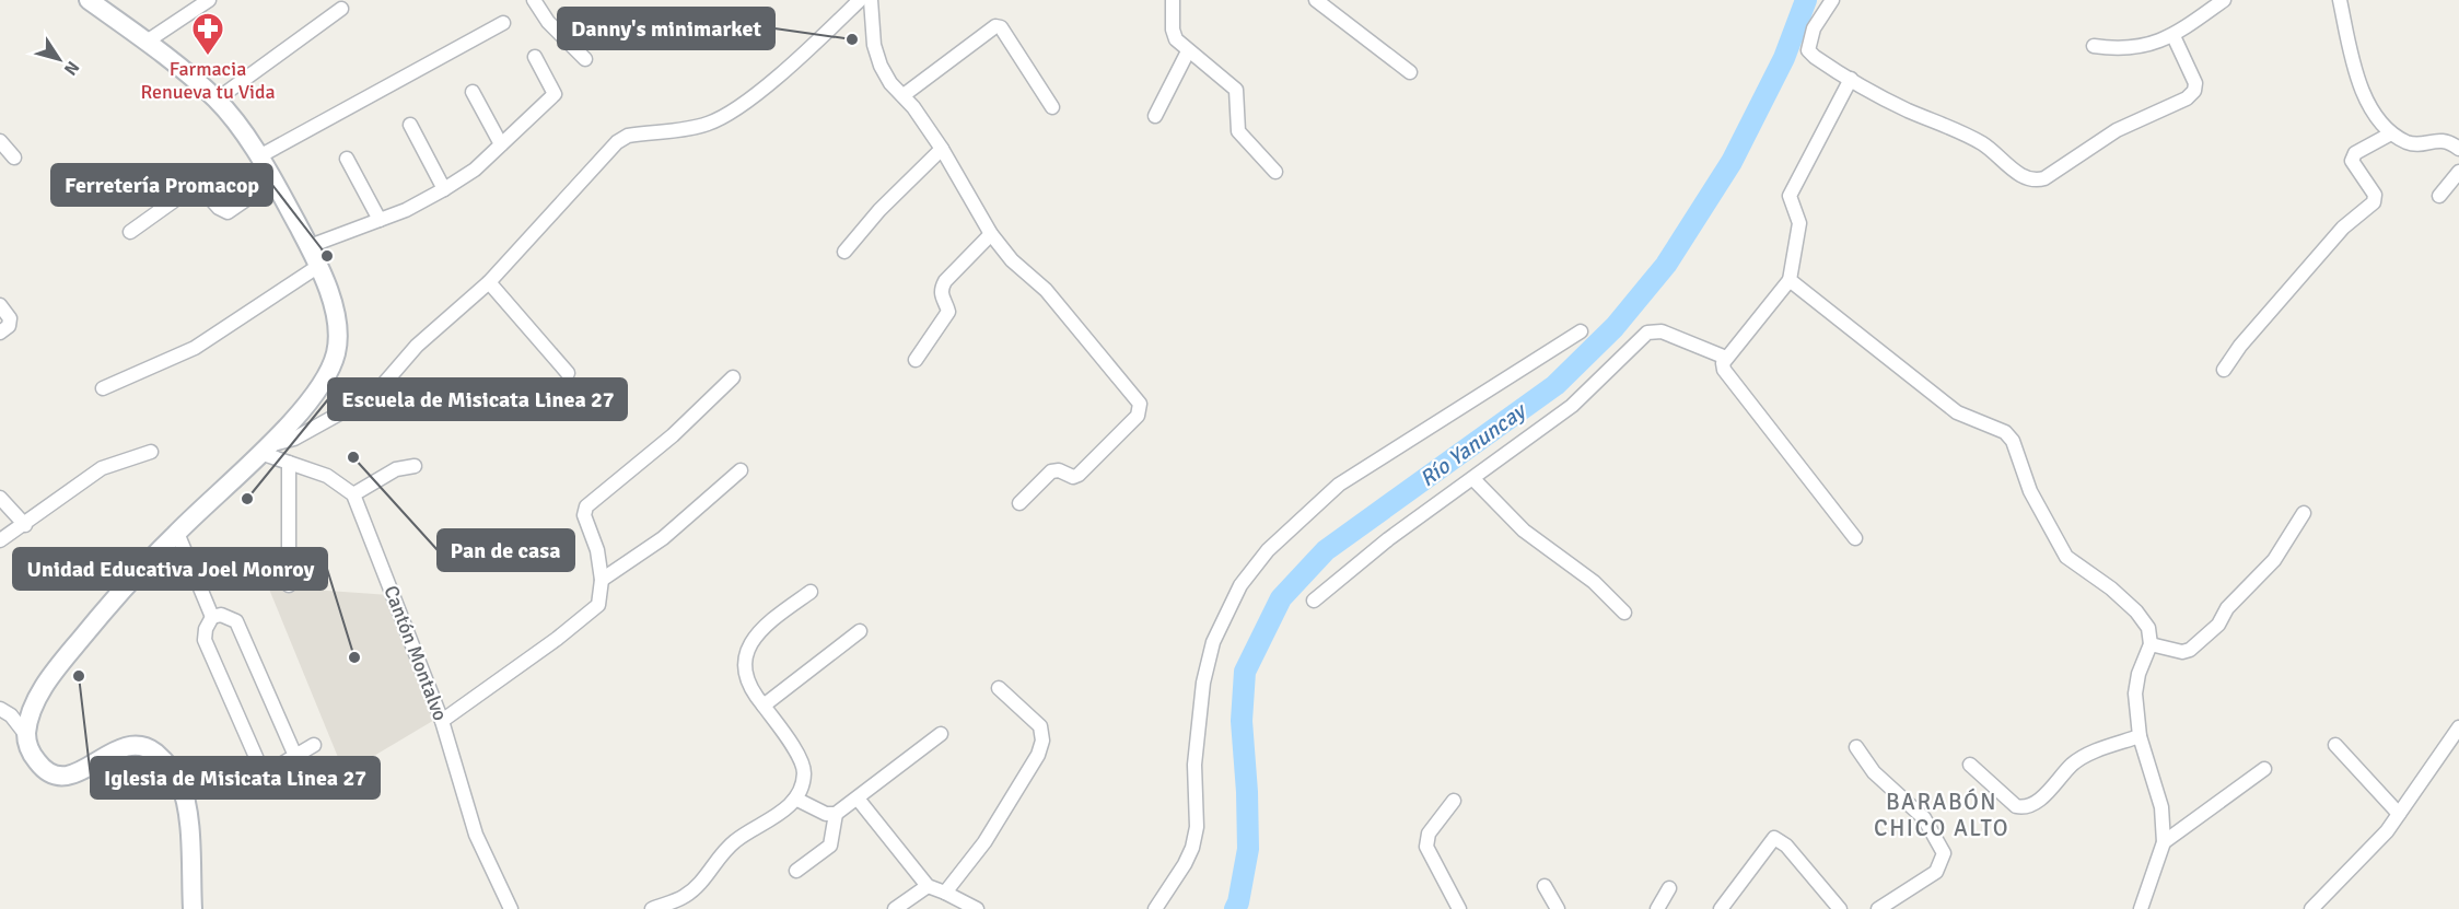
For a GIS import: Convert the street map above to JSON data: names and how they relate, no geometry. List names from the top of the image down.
{
  "streets": {
    "street": ["Cantón Montalvo"]
  },
  "districts": ["BARABÓN CHICO ALTO"],
  "water": ["Río Yanuncay"],
  "places": {
    "other": [
      "Danny's minimarket",
      "Ferretería Promacop",
      "Pan de casa",
      "Escuela de Misicata Linea 27",
      "Unidad Educativa Joel Monroy",
      "Iglesia de Misicata Linea 27"
    ],
    "pharmacy": ["Farmacia Renueva tu Vida"]
  },
  "north": "bottom right"
}
